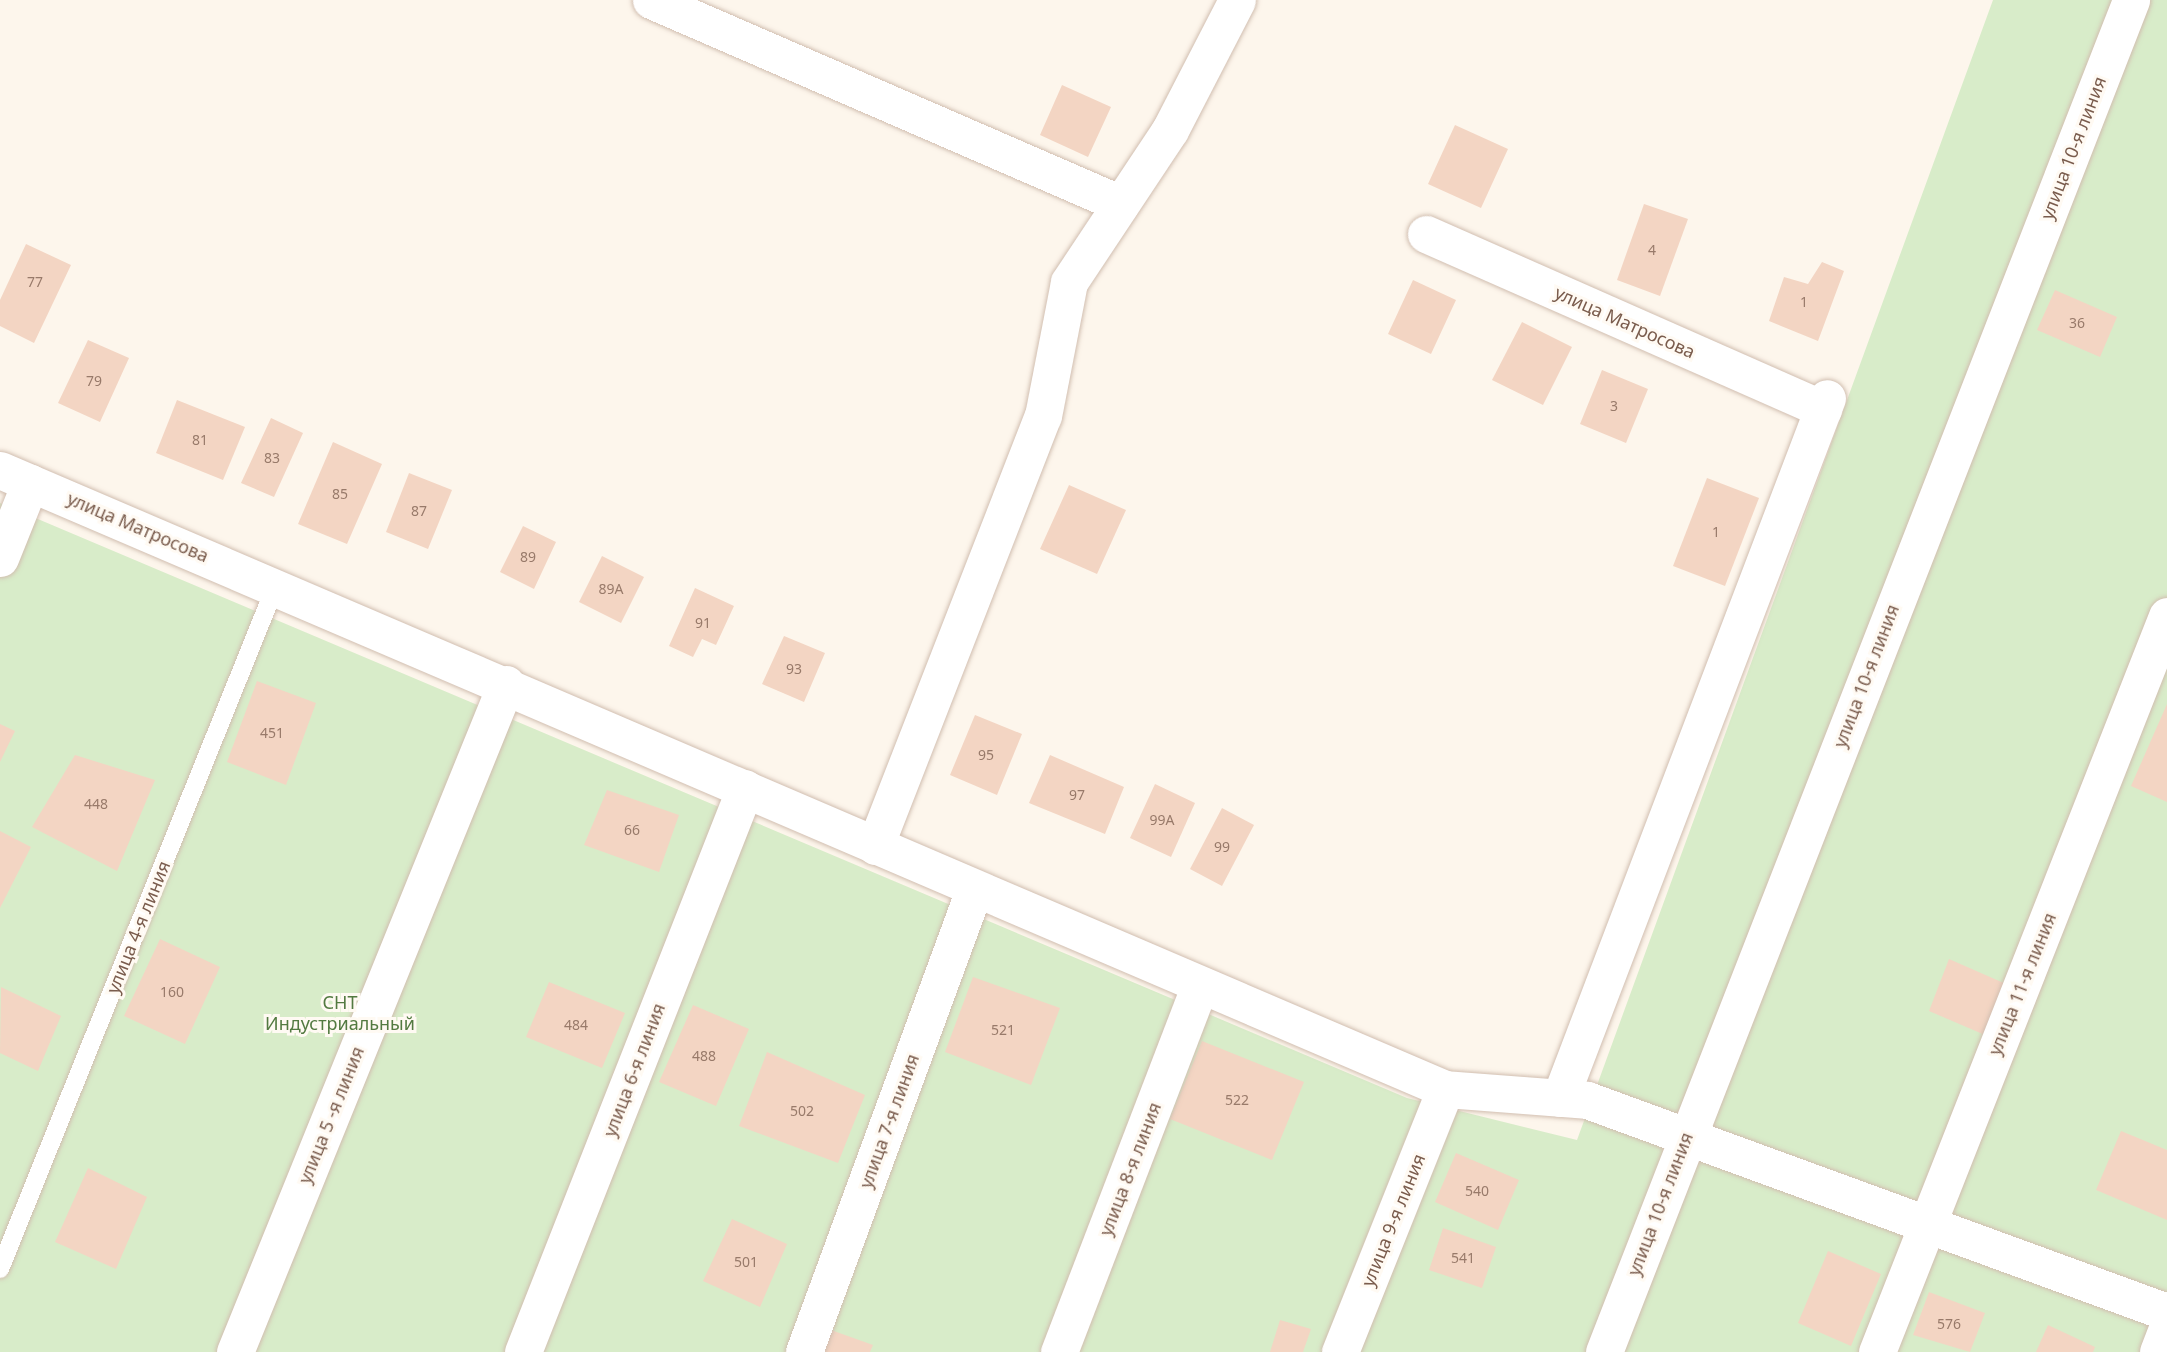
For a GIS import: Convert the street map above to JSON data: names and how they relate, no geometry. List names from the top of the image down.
{
  "streets": {
    "street": [
      "улица 10-я линия",
      "улица Матросова",
      "улица 11-я линия",
      "улица 6-я линия",
      "улица 5 -я линия",
      "улица 7-я линия",
      "улица 8-я линия",
      "улица 9-я линия"
    ],
    "lane": ["улица 4-я линия"]
  },
  "crossings": [
    ["улица 10-я линия", "улица Матросова"],
    ["улица Матросова", "улица 4-я линия"],
    ["улица Матросова", "улица 11-я линия"],
    ["улица Матросова", "улица 6-я линия"],
    ["улица Матросова", "улица 5 -я линия"],
    ["улица Матросова", "улица 7-я линия"],
    ["улица Матросова", "улица 8-я линия"],
    ["улица Матросова", "улица 9-я линия"]
  ],
  "parks": ["СНТ Индустриальный"],
  "house_numbers": [
    "4",
    "77",
    "1",
    "36",
    "79",
    "3",
    "81",
    "83",
    "85",
    "87",
    "1",
    "89",
    "89А",
    "91",
    "93",
    "451",
    "95",
    "97",
    "448",
    "99А",
    "66",
    "99",
    "160",
    "484",
    "521",
    "488",
    "522",
    "502",
    "540",
    "541",
    "501",
    "576"
  ]
}
